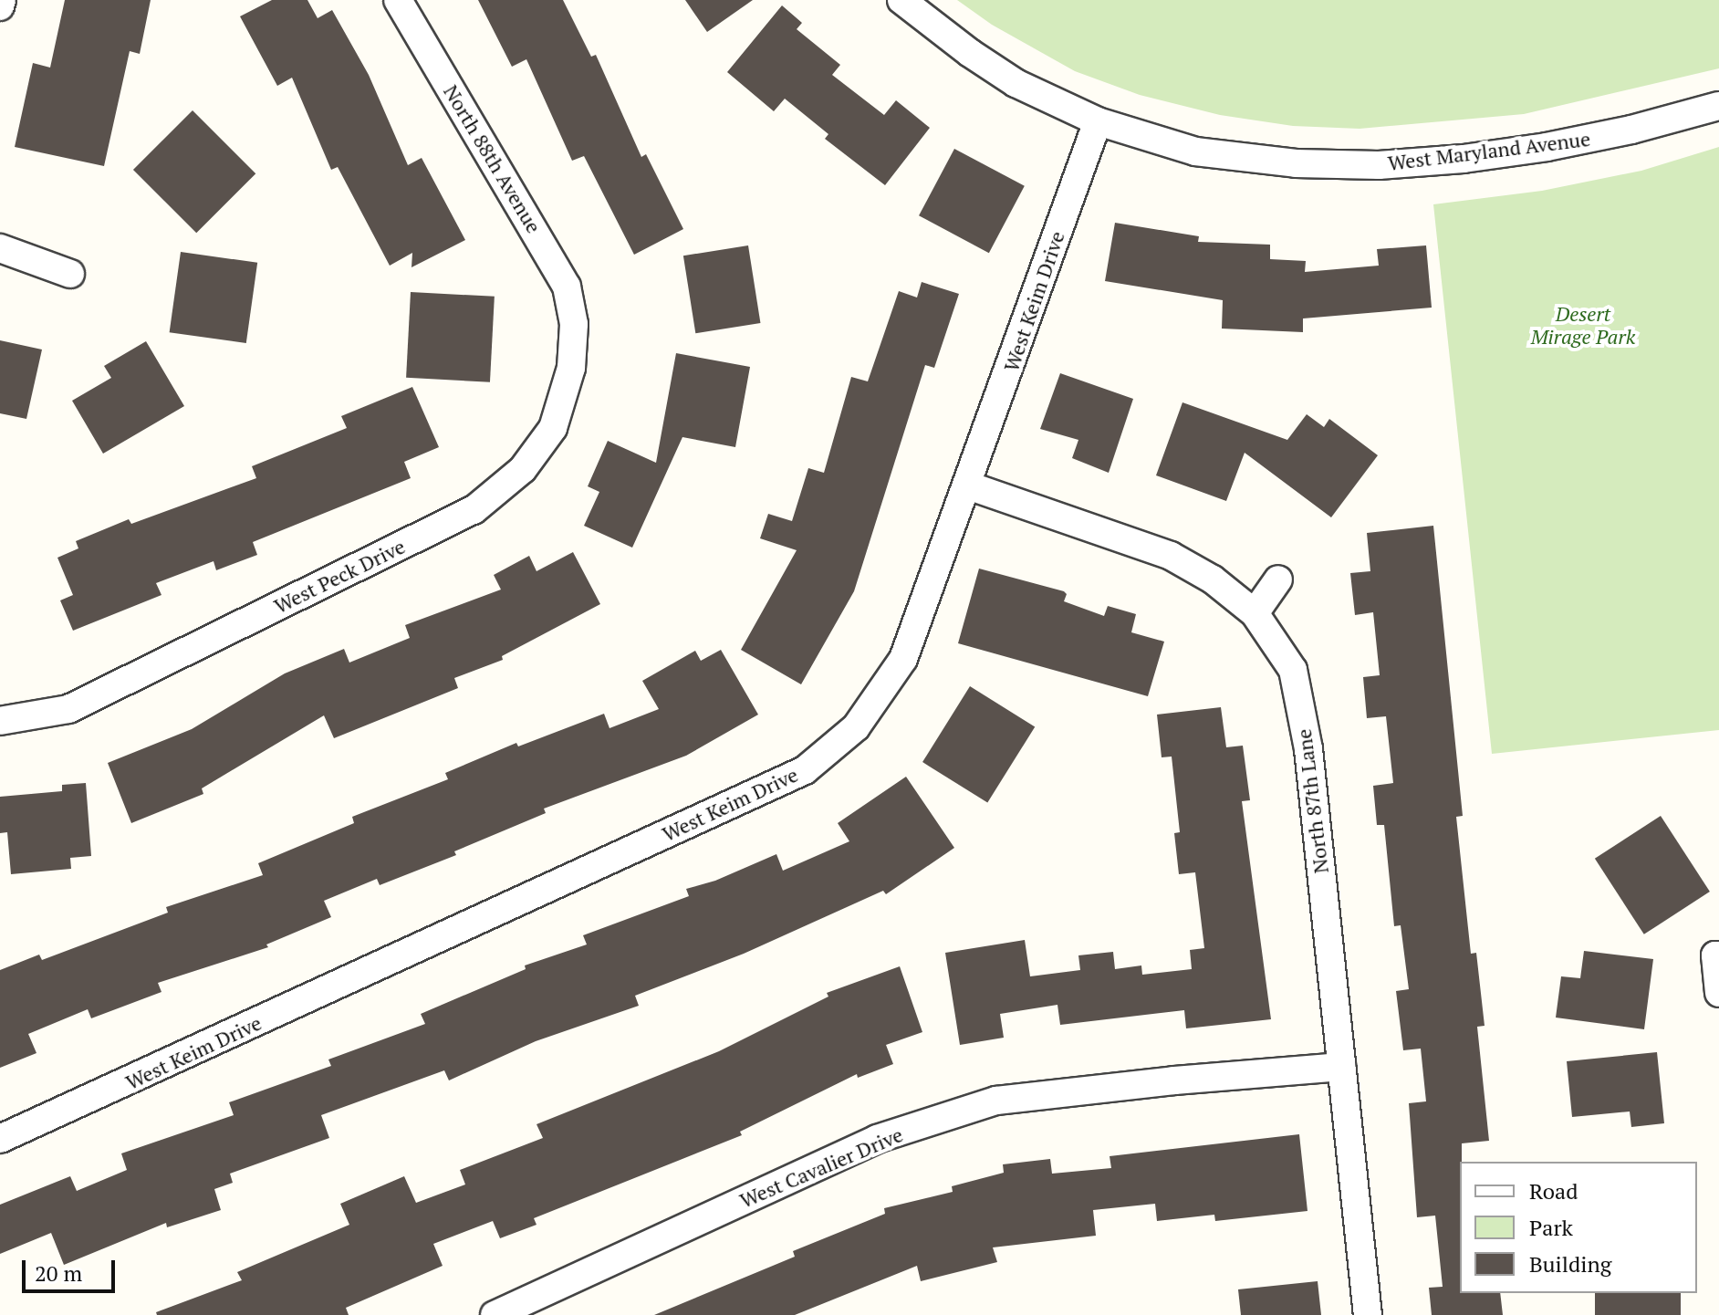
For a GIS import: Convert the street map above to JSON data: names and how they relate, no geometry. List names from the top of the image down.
{
  "streets": {
    "street": [
      "West Maryland Avenue",
      "North 88th Avenue",
      "West Keim Drive",
      "West Peck Drive",
      "North 87th Lane",
      "West Cavalier Drive"
    ]
  },
  "crossings": [
    ["West Maryland Avenue", "West Keim Drive"],
    ["North 88th Avenue", "West Peck Drive"],
    ["West Keim Drive", "North 87th Lane"],
    ["North 87th Lane", "West Cavalier Drive"]
  ],
  "parks": ["Desert Mirage Park"],
  "legend": ["Road", "Park", "Building"],
  "scale_bar": "20 m"
}
